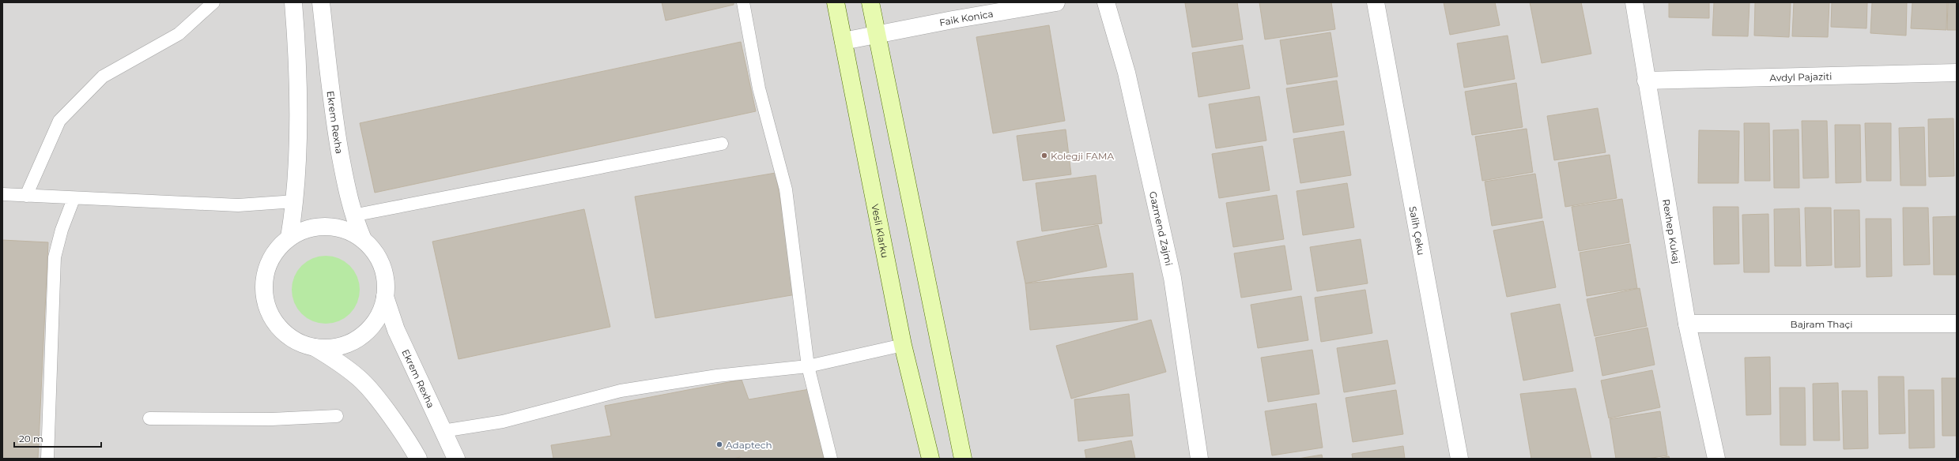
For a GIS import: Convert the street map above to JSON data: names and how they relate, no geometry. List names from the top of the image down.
{
  "streets": {
    "main road": ["Vesli Klarku"],
    "street": [
      "Faik Konica",
      "Avdyl Pajaziti",
      "Ekrem Rexha",
      "Gazmend Zajmi",
      "Salih Çeku",
      "Rexhep Kukaj",
      "Bajram Thaçi"
    ]
  },
  "crossings": [
    ["Faik Konica", "Vesli Klarku"],
    ["Avdyl Pajaziti", "Rexhep Kukaj"],
    ["Rexhep Kukaj", "Bajram Thaçi"]
  ],
  "places": ["Kolegji FAMA", "Adaptech"],
  "scale_bar": "20 m"
}
